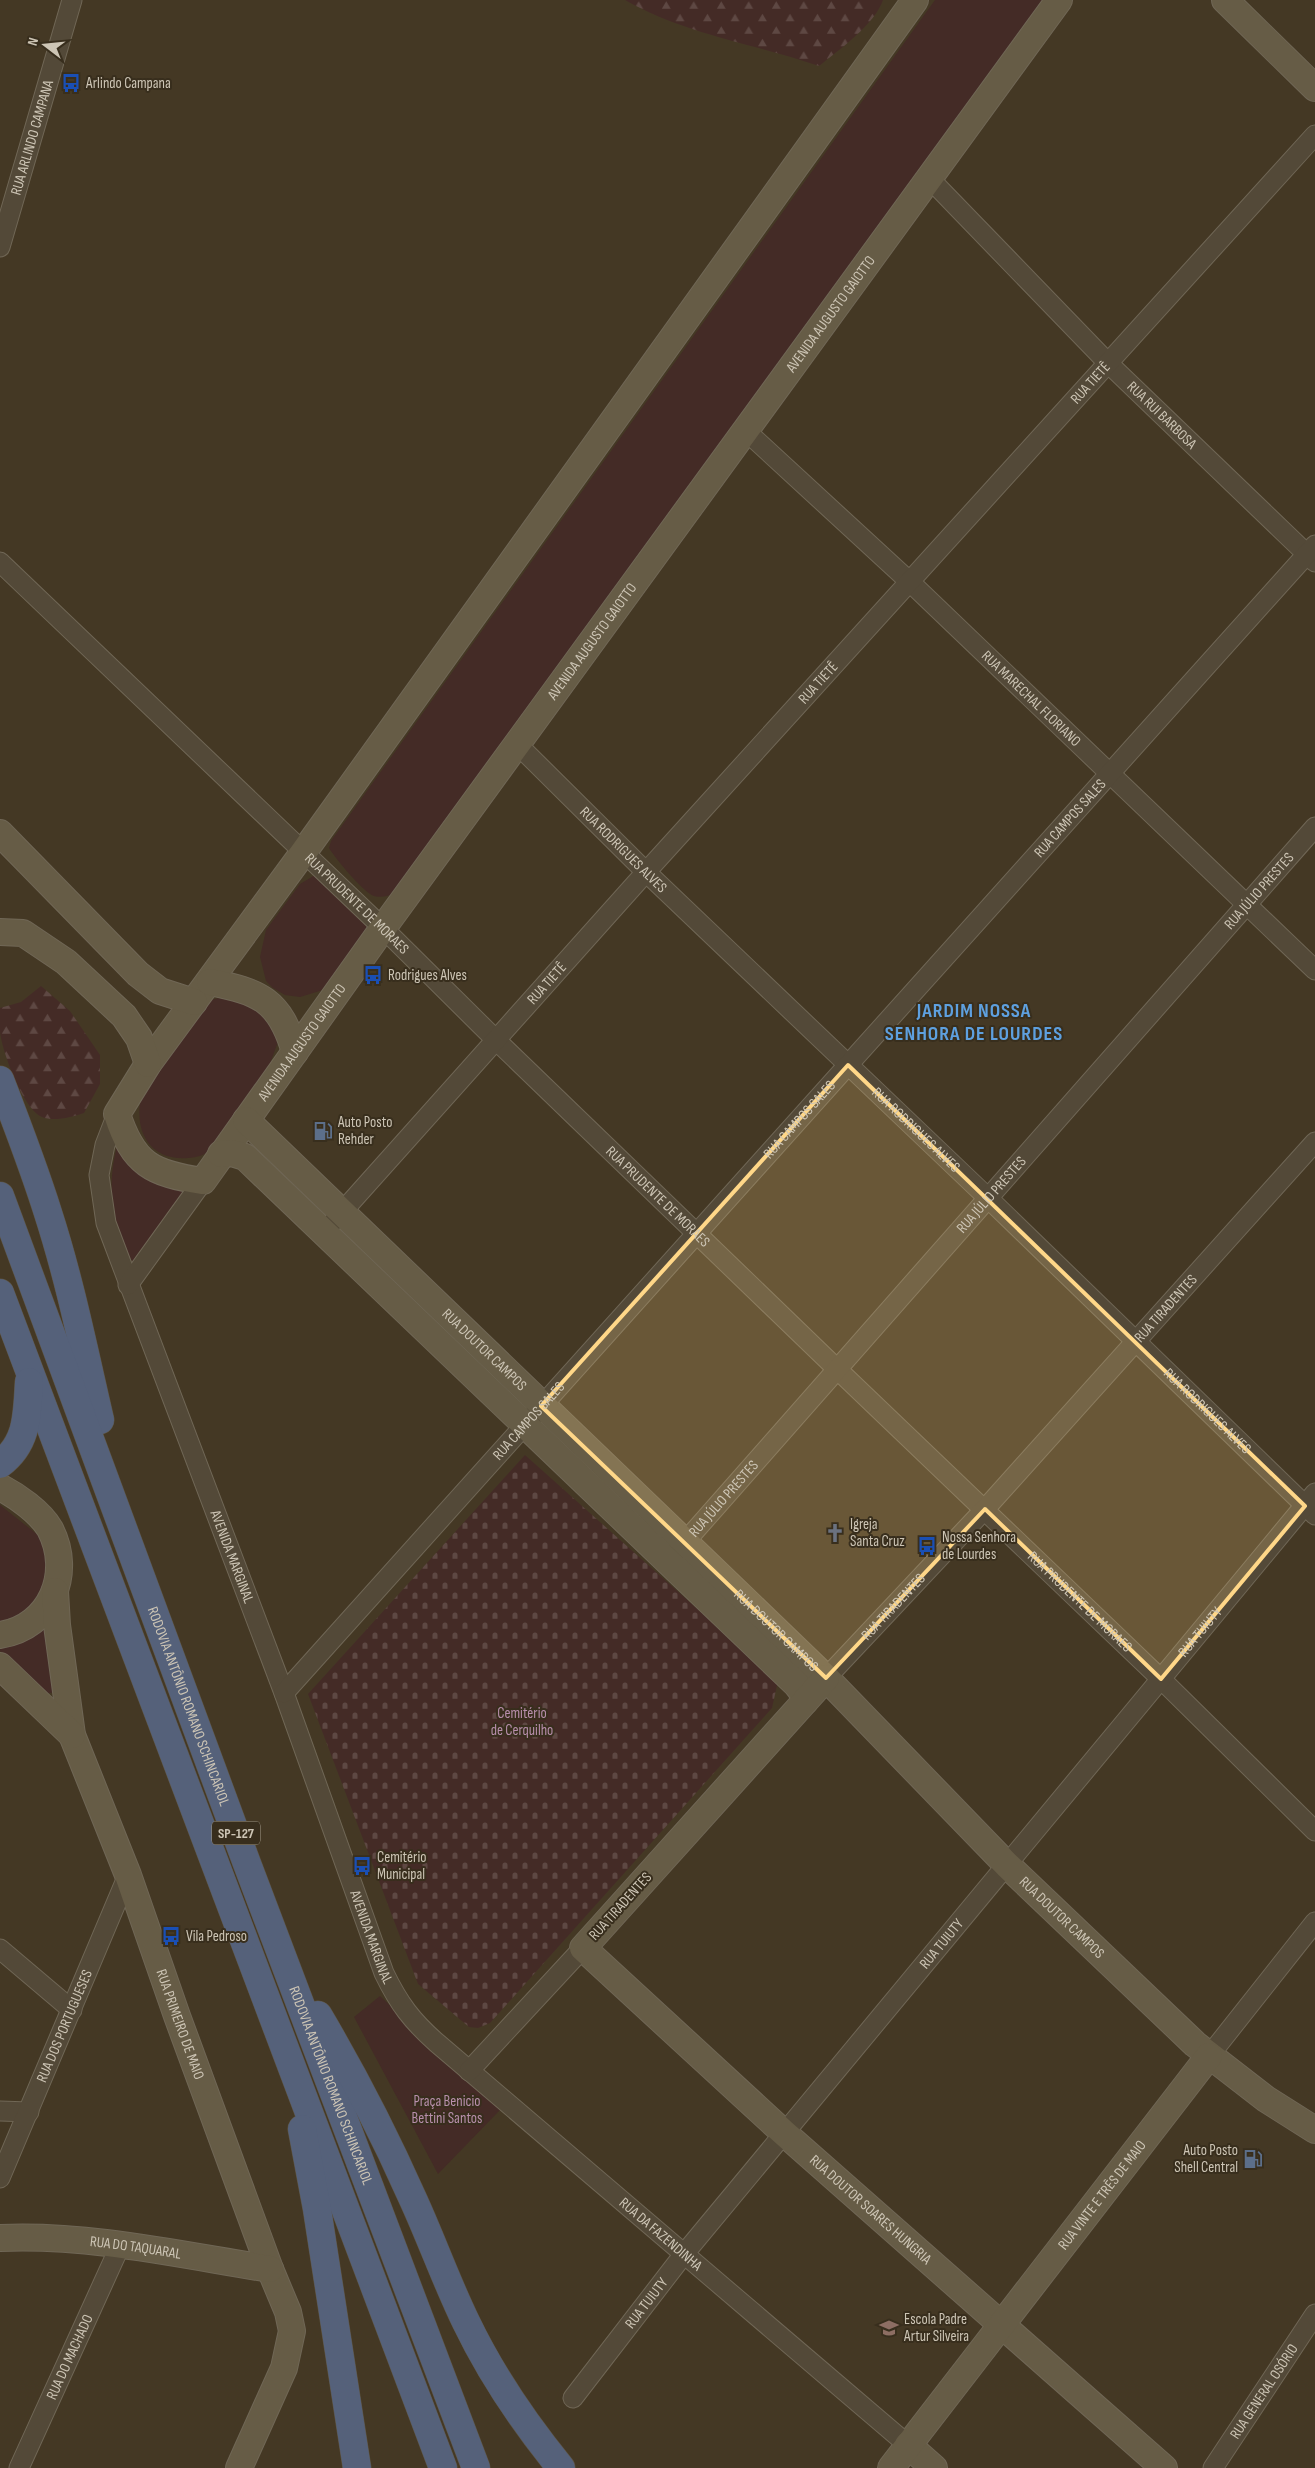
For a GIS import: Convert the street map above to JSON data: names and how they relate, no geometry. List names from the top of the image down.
{
  "streets": {
    "highway": ["RODOVIA ANTÔNIO ROMANO SCHINCARIOL", "SP-127"],
    "street": [
      "RUA ARLINDO CAMPANA",
      "AVENIDA AUGUSTO GAIOTTO",
      "RUA TIETÊ",
      "RUA RUI BARBOSA",
      "RUA MARECHAL FLORIANO",
      "RUA CAMPOS SALES",
      "RUA RODRIGUES ALVES",
      "RUA JÚLIO PRESTES",
      "RUA PRUDENTE DE MORAES",
      "RUA TIRADENTES",
      "RUA DOUTOR CAMPOS",
      "AVENIDA MARGINAL",
      "RUA TUIUTY",
      "RUA PRIMEIRO DE MAIO",
      "RUA DOS PORTUGUESES",
      "RUA VINTE E TRÊS DE MAIO",
      "RUA DOUTOR SOARES HUNGRIA",
      "RUA DA FAZENDINHA",
      "RUA DO TAQUARAL",
      "RUA DO MACHADO",
      "RUA GENERAL OSÓRIO"
    ]
  },
  "crossings": [
    ["AVENIDA AUGUSTO GAIOTTO", "RUA RUI BARBOSA"],
    ["AVENIDA AUGUSTO GAIOTTO", "RUA MARECHAL FLORIANO"],
    ["AVENIDA AUGUSTO GAIOTTO", "RUA RODRIGUES ALVES"],
    ["AVENIDA AUGUSTO GAIOTTO", "RUA PRUDENTE DE MORAES"],
    ["AVENIDA AUGUSTO GAIOTTO", "RUA DOUTOR CAMPOS"],
    ["AVENIDA AUGUSTO GAIOTTO", "AVENIDA MARGINAL"],
    ["RUA TIETÊ", "RUA RUI BARBOSA"],
    ["RUA TIETÊ", "RUA MARECHAL FLORIANO"],
    ["RUA TIETÊ", "RUA RODRIGUES ALVES"],
    ["RUA TIETÊ", "RUA PRUDENTE DE MORAES"],
    ["RUA TIETÊ", "RUA DOUTOR CAMPOS"],
    ["RUA RUI BARBOSA", "RUA CAMPOS SALES"],
    ["RUA MARECHAL FLORIANO", "RUA CAMPOS SALES"],
    ["RUA MARECHAL FLORIANO", "RUA JÚLIO PRESTES"],
    ["RUA CAMPOS SALES", "RUA RODRIGUES ALVES"],
    ["RUA CAMPOS SALES", "RUA PRUDENTE DE MORAES"],
    ["RUA CAMPOS SALES", "RUA DOUTOR CAMPOS"],
    ["RUA CAMPOS SALES", "AVENIDA MARGINAL"],
    ["RUA RODRIGUES ALVES", "RUA JÚLIO PRESTES"],
    ["RUA RODRIGUES ALVES", "RUA TIRADENTES"],
    ["RUA RODRIGUES ALVES", "RUA TUIUTY"],
    ["RUA JÚLIO PRESTES", "RUA PRUDENTE DE MORAES"],
    ["RUA JÚLIO PRESTES", "RUA DOUTOR CAMPOS"],
    ["RUA PRUDENTE DE MORAES", "RUA TIRADENTES"],
    ["RUA PRUDENTE DE MORAES", "RUA TUIUTY"],
    ["RUA TIRADENTES", "RUA DOUTOR CAMPOS"],
    ["RUA TIRADENTES", "RUA DOUTOR SOARES HUNGRIA"],
    ["RUA TIRADENTES", "RUA DA FAZENDINHA"],
    ["RUA DOUTOR CAMPOS", "RUA TUIUTY"],
    ["RUA DOUTOR CAMPOS", "RUA VINTE E TRÊS DE MAIO"],
    ["AVENIDA MARGINAL", "RUA DA FAZENDINHA"],
    ["RUA TUIUTY", "RUA DOUTOR SOARES HUNGRIA"],
    ["RUA TUIUTY", "RUA DA FAZENDINHA"],
    ["RUA PRIMEIRO DE MAIO", "RUA DOS PORTUGUESES"],
    ["RUA PRIMEIRO DE MAIO", "RUA DO TAQUARAL"],
    ["RUA VINTE E TRÊS DE MAIO", "RUA DOUTOR SOARES HUNGRIA"],
    ["RUA VINTE E TRÊS DE MAIO", "RUA DA FAZENDINHA"],
    ["RUA DO TAQUARAL", "RUA DO MACHADO"]
  ],
  "districts": ["JARDIM NOSSA SENHORA DE LOURDES"],
  "parks": ["Cemitério de Cerquilho", "Praça Benicio Bettini Santos"],
  "places": {
    "bus stop": [
      "Arlindo Campana",
      "Rodrigues Alves",
      "Nossa Senhora de Lourdes",
      "Cemitério Municipal",
      "Vila Pedroso"
    ],
    "fuel station": ["Auto Posto Rehder", "Auto Posto Shell Central"],
    "church": ["Igreja Santa Cruz"],
    "school or university": ["Escola Padre Artur Silveira"]
  },
  "north": "left"
}
